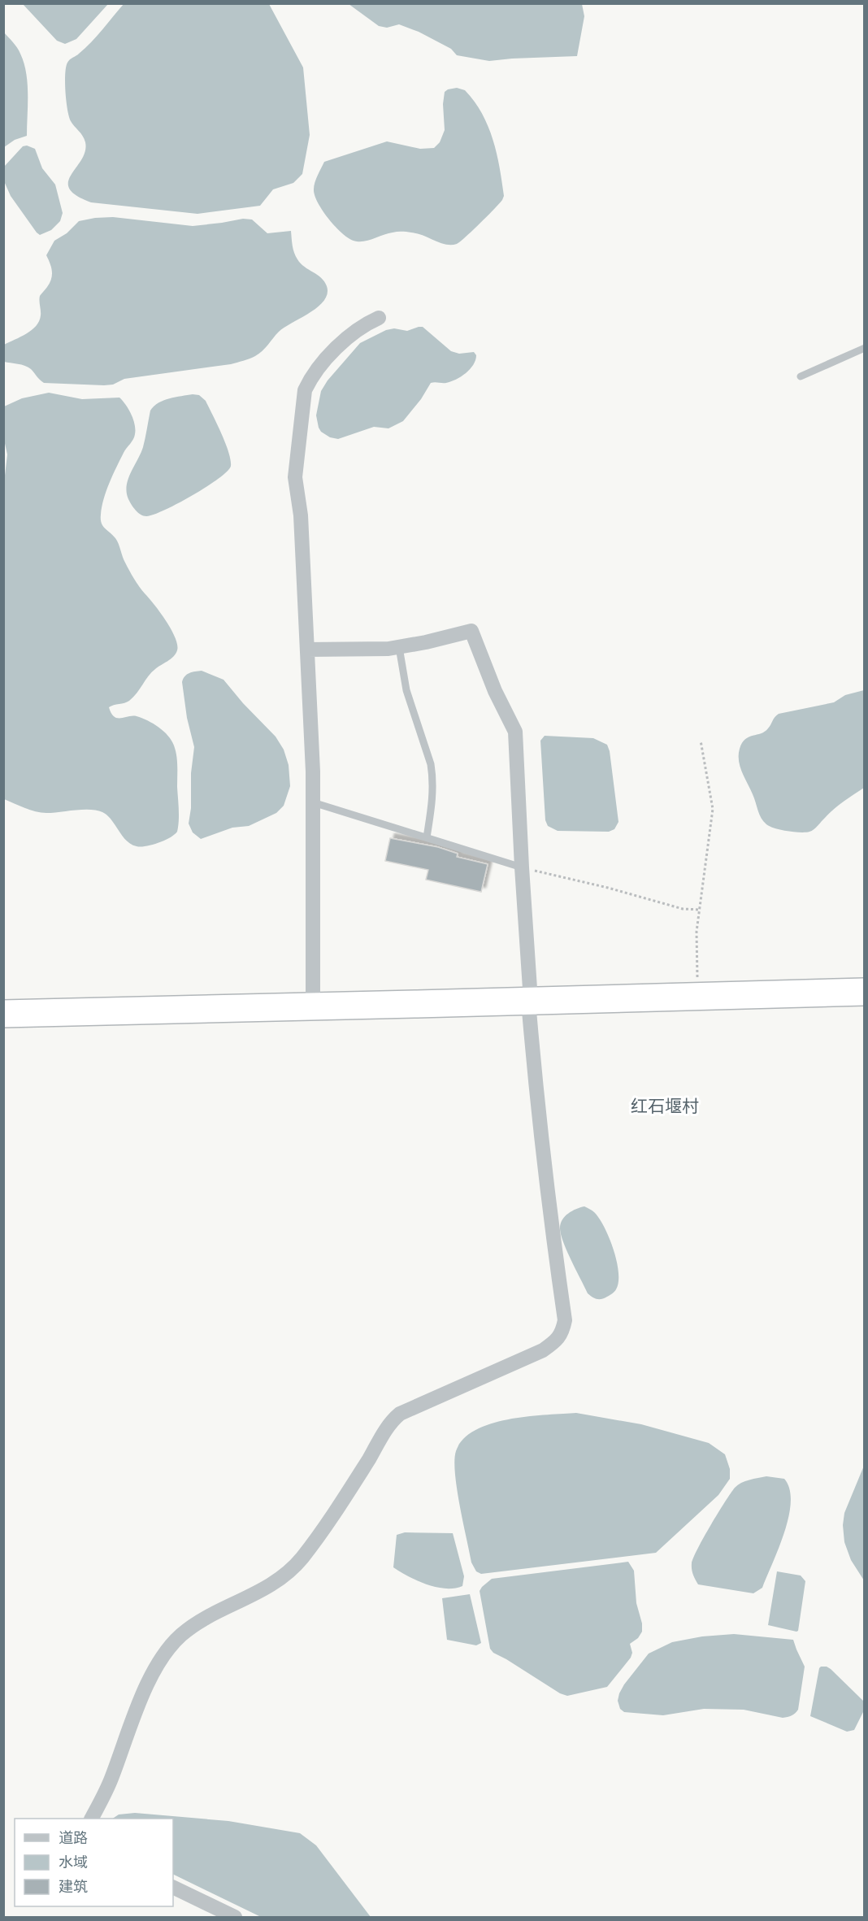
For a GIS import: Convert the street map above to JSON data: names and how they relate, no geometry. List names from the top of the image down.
{
  "districts": ["红石堰村"],
  "legend": ["道路", "水域", "建筑"]
}
